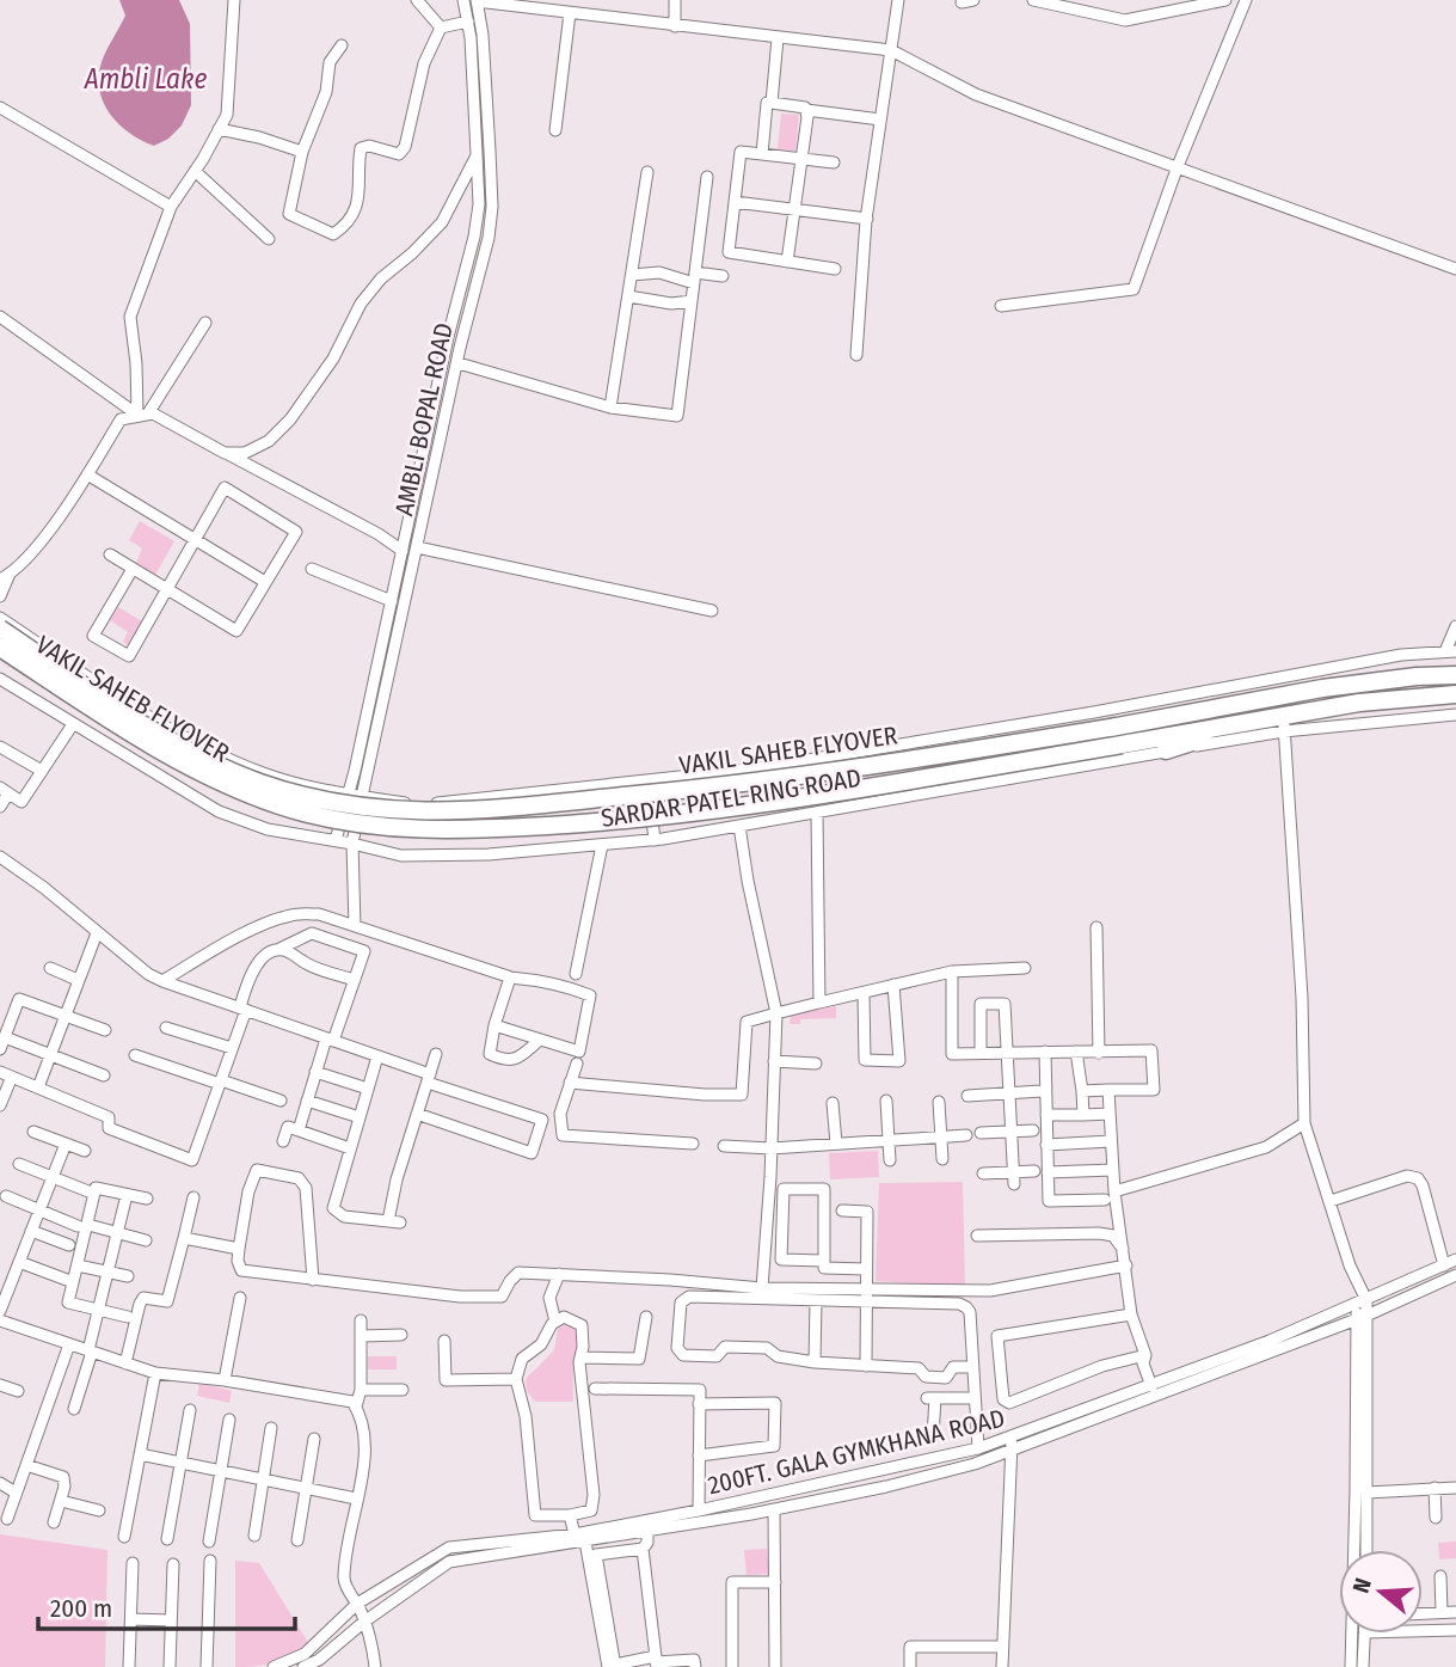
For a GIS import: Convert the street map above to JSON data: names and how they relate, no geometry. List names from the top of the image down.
{
  "streets": {
    "highway": ["VAKIL SAHEB FLYOVER", "SARDAR PATEL RING ROAD"],
    "street": ["AMBLI BOPAL ROAD", "200FT. GALA GYMKHANA ROAD"]
  },
  "crossings": [
    ["AMBLI BOPAL ROAD", "SARDAR PATEL RING ROAD"],
    ["VAKIL SAHEB FLYOVER", "SARDAR PATEL RING ROAD"]
  ],
  "water": ["Ambli Lake"],
  "scale_bar": "200 m",
  "north": "left"
}
